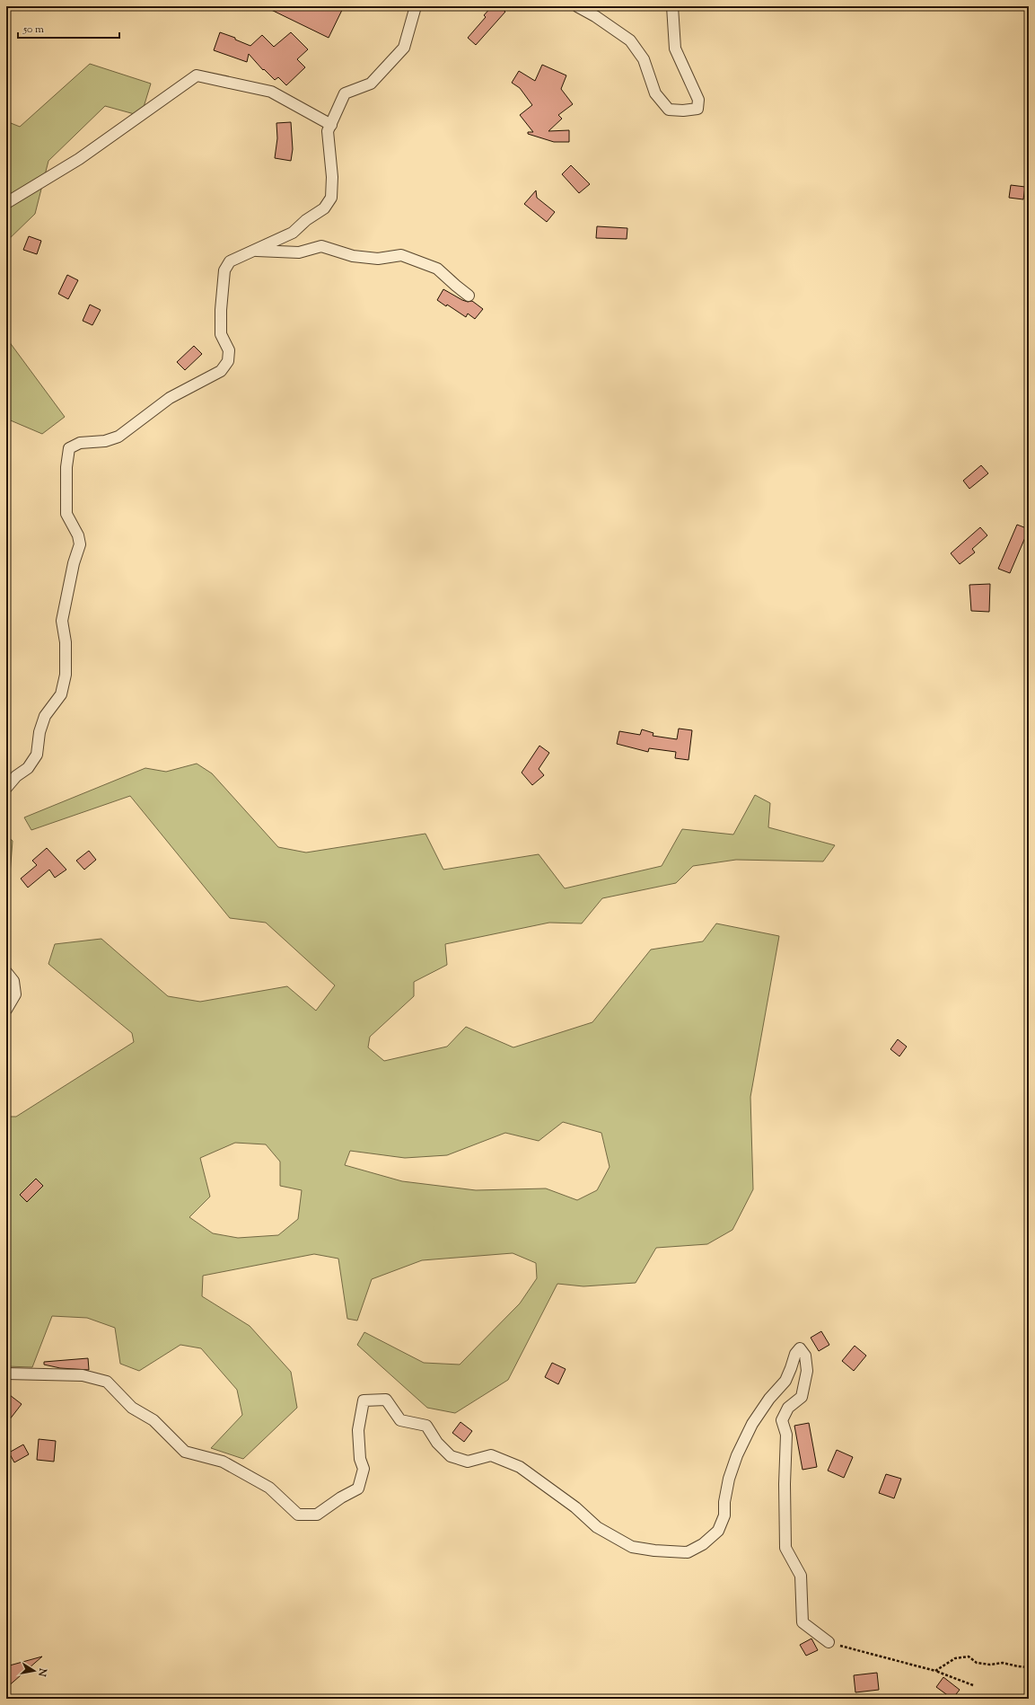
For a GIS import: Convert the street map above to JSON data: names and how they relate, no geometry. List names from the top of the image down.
{
  "scale_bar": "50 m",
  "north": "right"
}
